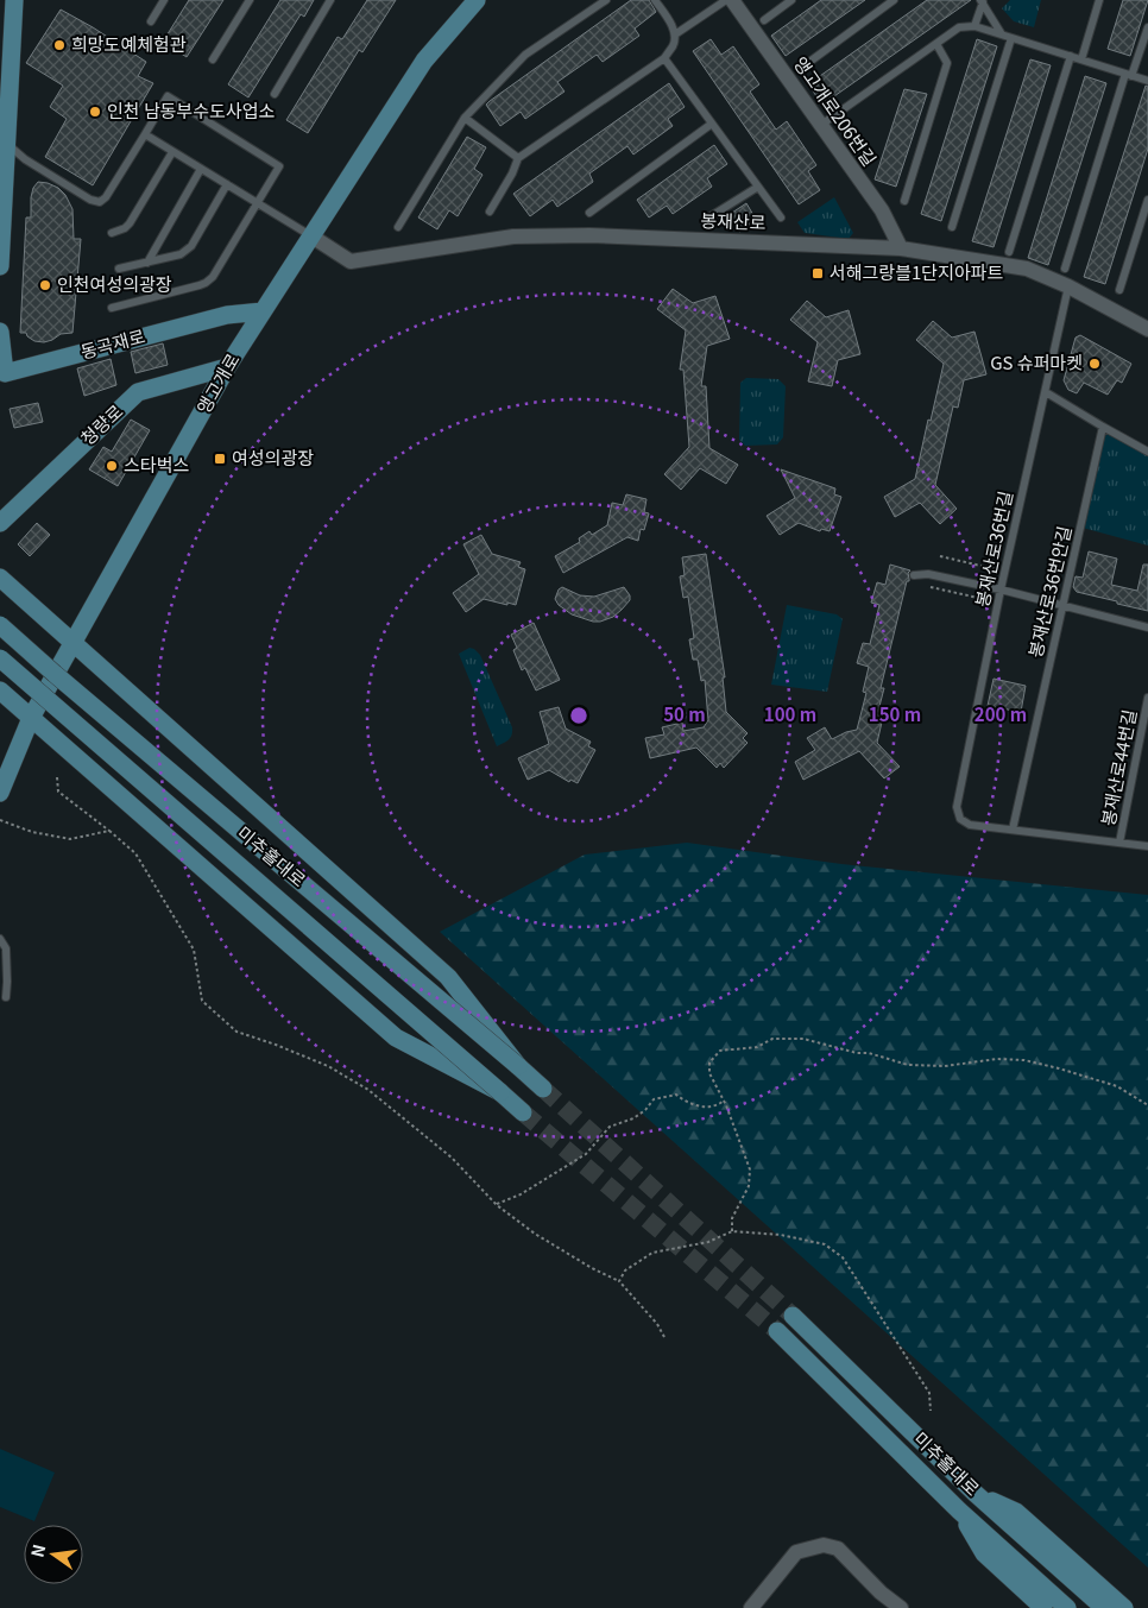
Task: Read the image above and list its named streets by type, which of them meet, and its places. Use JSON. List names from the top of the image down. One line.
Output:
{"streets":{"main road":["동곡재로","앵고개로","청량로","미추홀대로"],"street":["앵고개로206번길","봉재산로"],"lane":["봉재산로36번길","봉재산로36번안길","봉재산로44번길"]},"crossings":[["앵고개로206번길","봉재산로"],["봉재산로","앵고개로"],["봉재산로","봉재산로36번길"],["동곡재로","앵고개로"],["앵고개로","청량로"],["봉재산로36번길","봉재산로36번안길"]],"places":{"other":["희망도예체험관","인천 남동부수도사업소","인천여성의광장","GS 슈퍼마켓","스타벅스"],"transit":["서해그랑블1단지아파트","여성의광장"]},"north":"left","rings":["50 m","100 m","150 m","200 m"]}
